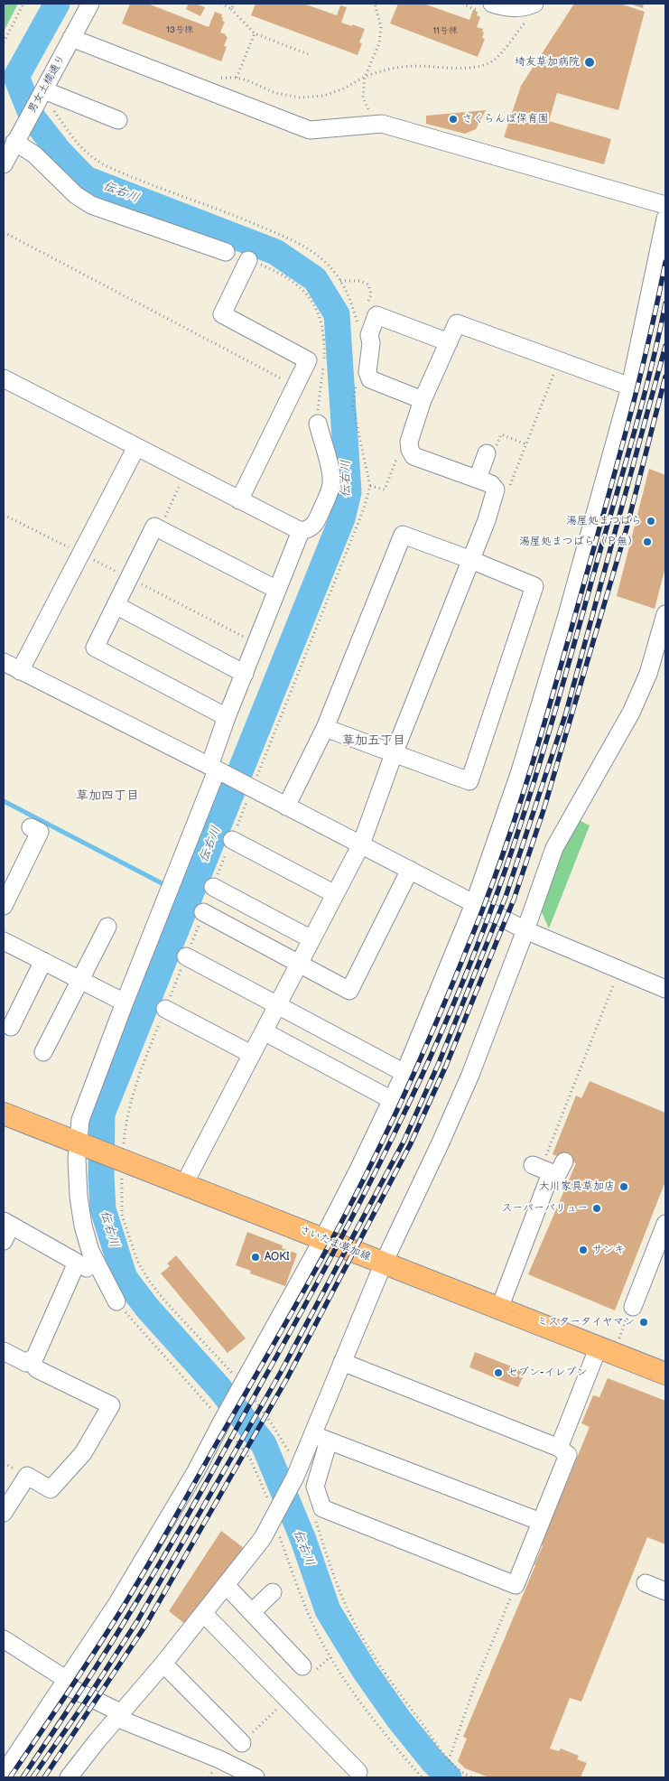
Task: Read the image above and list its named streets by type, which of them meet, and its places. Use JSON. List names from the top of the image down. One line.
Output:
{"streets":{"main road":["さいたま草加線"],"street":["男女土橋通り"]},"districts":["草加五丁目","草加四丁目"],"water":["伝右川"],"places":["埼友草加病院","さくらんぼ保育園","湯屋処まつばら","湯屋処まつばら（Ｐ無）","大川家具草加店","スーパーバリュー","サンキ","AOKI","ミスタータイヤマン","セブン-イレブン"],"house_numbers":["13号棟","11号棟"]}
